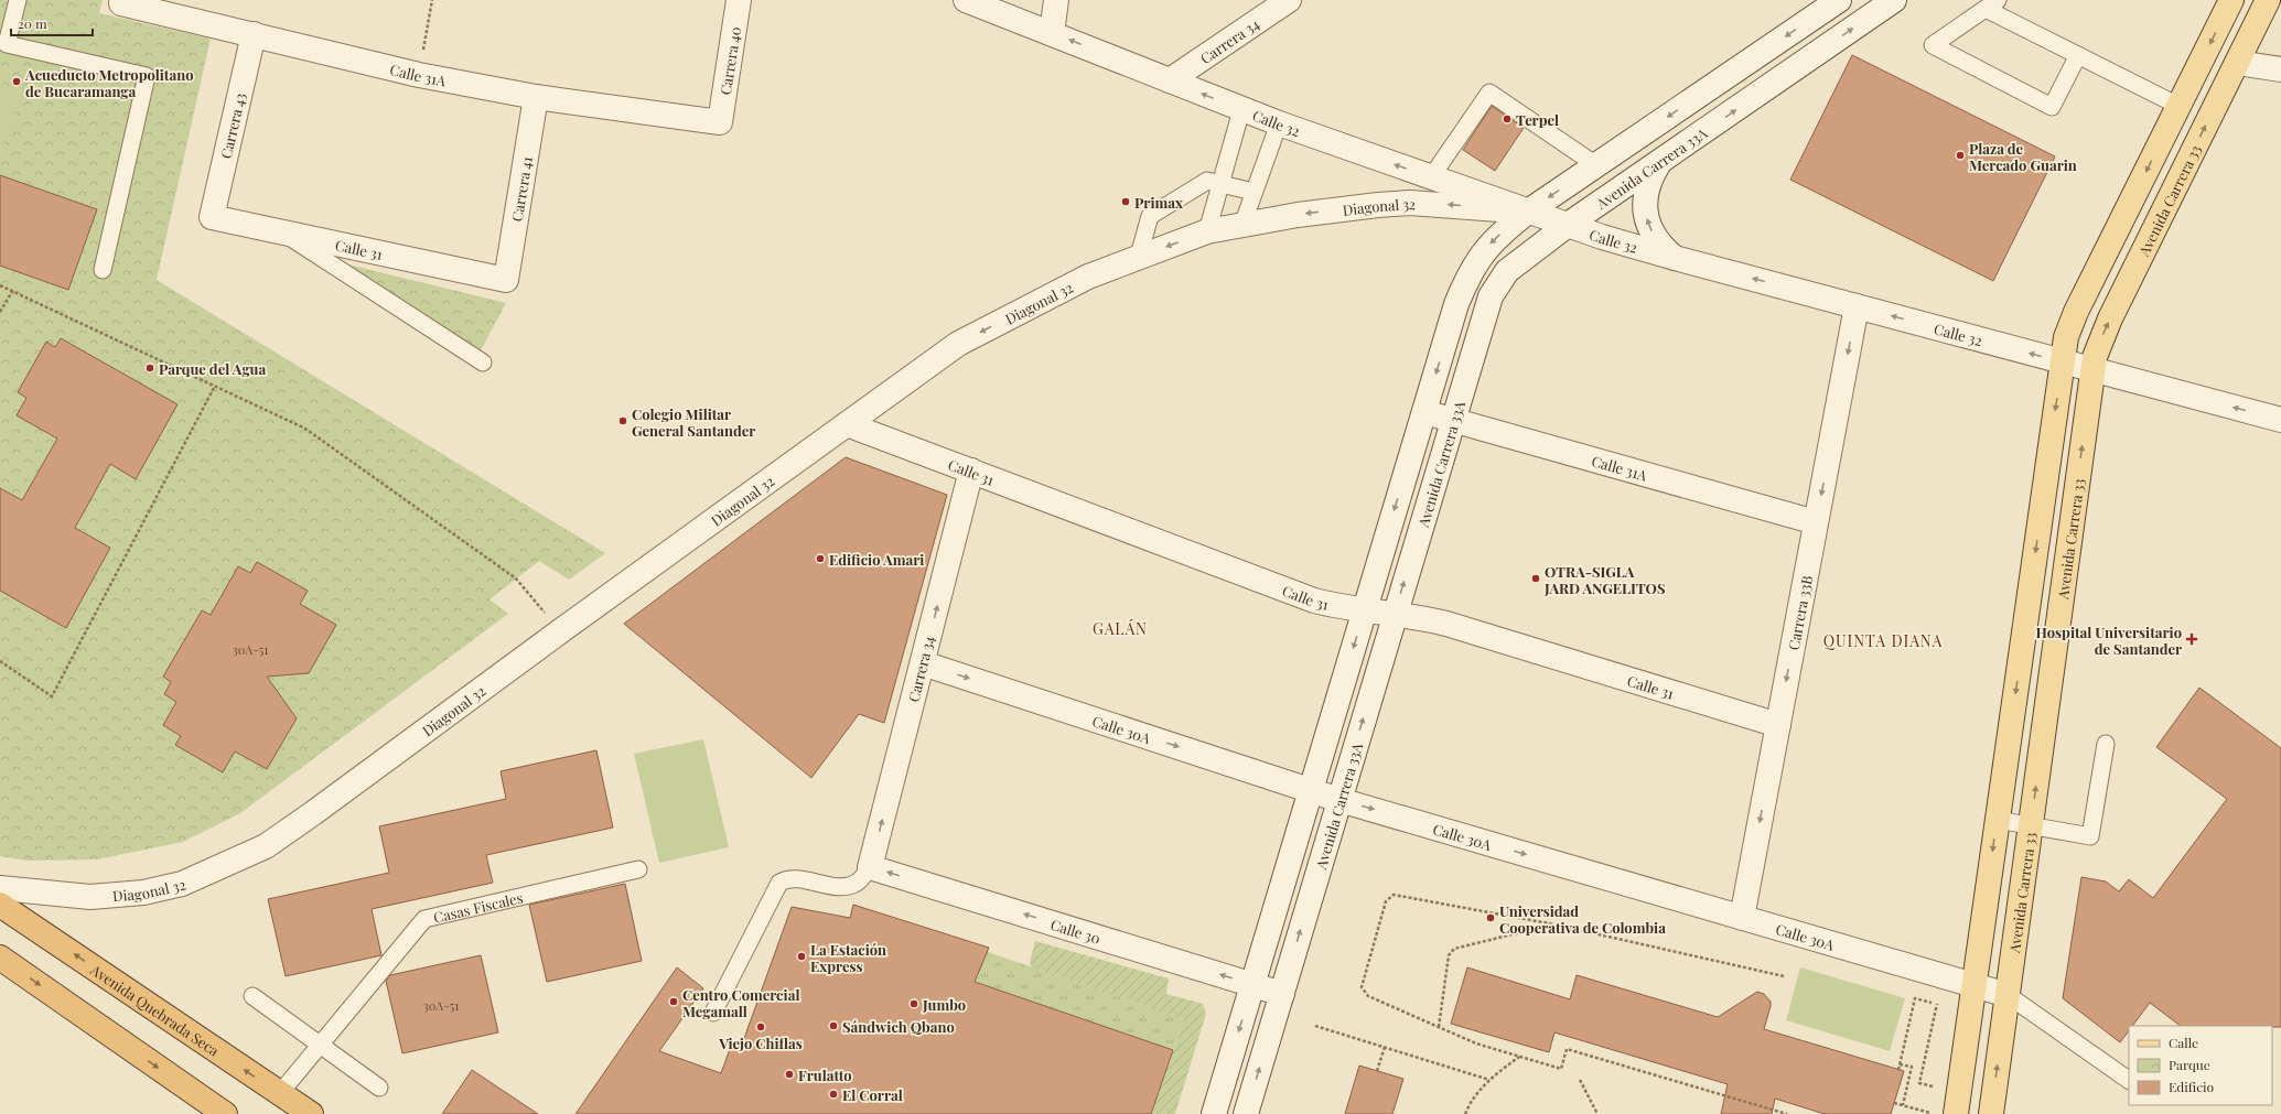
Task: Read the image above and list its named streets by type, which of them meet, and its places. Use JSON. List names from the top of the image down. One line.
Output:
{"streets":{"highway":["Avenida Quebrada Seca"],"main road":["Avenida Carrera 33"],"street":["Carrera 34","Carrera 40","Calle 31A","Calle 32","Carrera 43","Avenida Carrera 33A","Carrera 41","Diagonal 32","Calle 31","Carrera 33B","Calle 30A","Calle 30"],"lane":["Casas Fiscales"]},"crossings":[["Carrera 34","Calle 32"],["Carrera 34","Calle 31"],["Carrera 34","Calle 30A"],["Carrera 34","Calle 30"],["Carrera 40","Calle 31A"],["Calle 31A","Carrera 43"],["Calle 31A","Avenida Carrera 33A"],["Calle 31A","Carrera 41"],["Calle 31A","Carrera 33B"],["Calle 32","Avenida Carrera 33A"],["Calle 32","Avenida Carrera 33"],["Calle 32","Diagonal 32"],["Calle 32","Carrera 33B"],["Carrera 43","Calle 31"],["Avenida Carrera 33A","Diagonal 32"],["Avenida Carrera 33A","Calle 31"],["Avenida Carrera 33A","Calle 30A"],["Avenida Carrera 33A","Calle 30"],["Carrera 41","Calle 31"],["Avenida Carrera 33","Calle 30A"],["Diagonal 32","Calle 31"],["Calle 31","Carrera 33B"],["Carrera 33B","Calle 30A"],["Casas Fiscales","Avenida Quebrada Seca"]],"one_way":["Carrera 34","Calle 32","Diagonal 32","Carrera 33B","Calle 30A","Calle 30"],"districts":["GALÁN","QUINTA DIANA"],"places":{"other":["Acueducto Metropolitano de Bucaramanga","Terpel","Plaza de Mercado Guarin","Primax","Parque del Agua","Colegio Militar General Santander","Edificio Amari","OTRA-SIGLA JARD ANGELITOS","Universidad Cooperativa de Colombia","La Estación Express","Centro Comercial Megamall","Jumbo","Sándwich Qbano","Viejo Chiflas","Frulatto","El Corral"],"health":["Hospital Universitario de Santander"]},"house_numbers":["30A-51","30A-51"],"legend":["Calle","Parque","Edificio"],"scale_bar":"20 m"}
